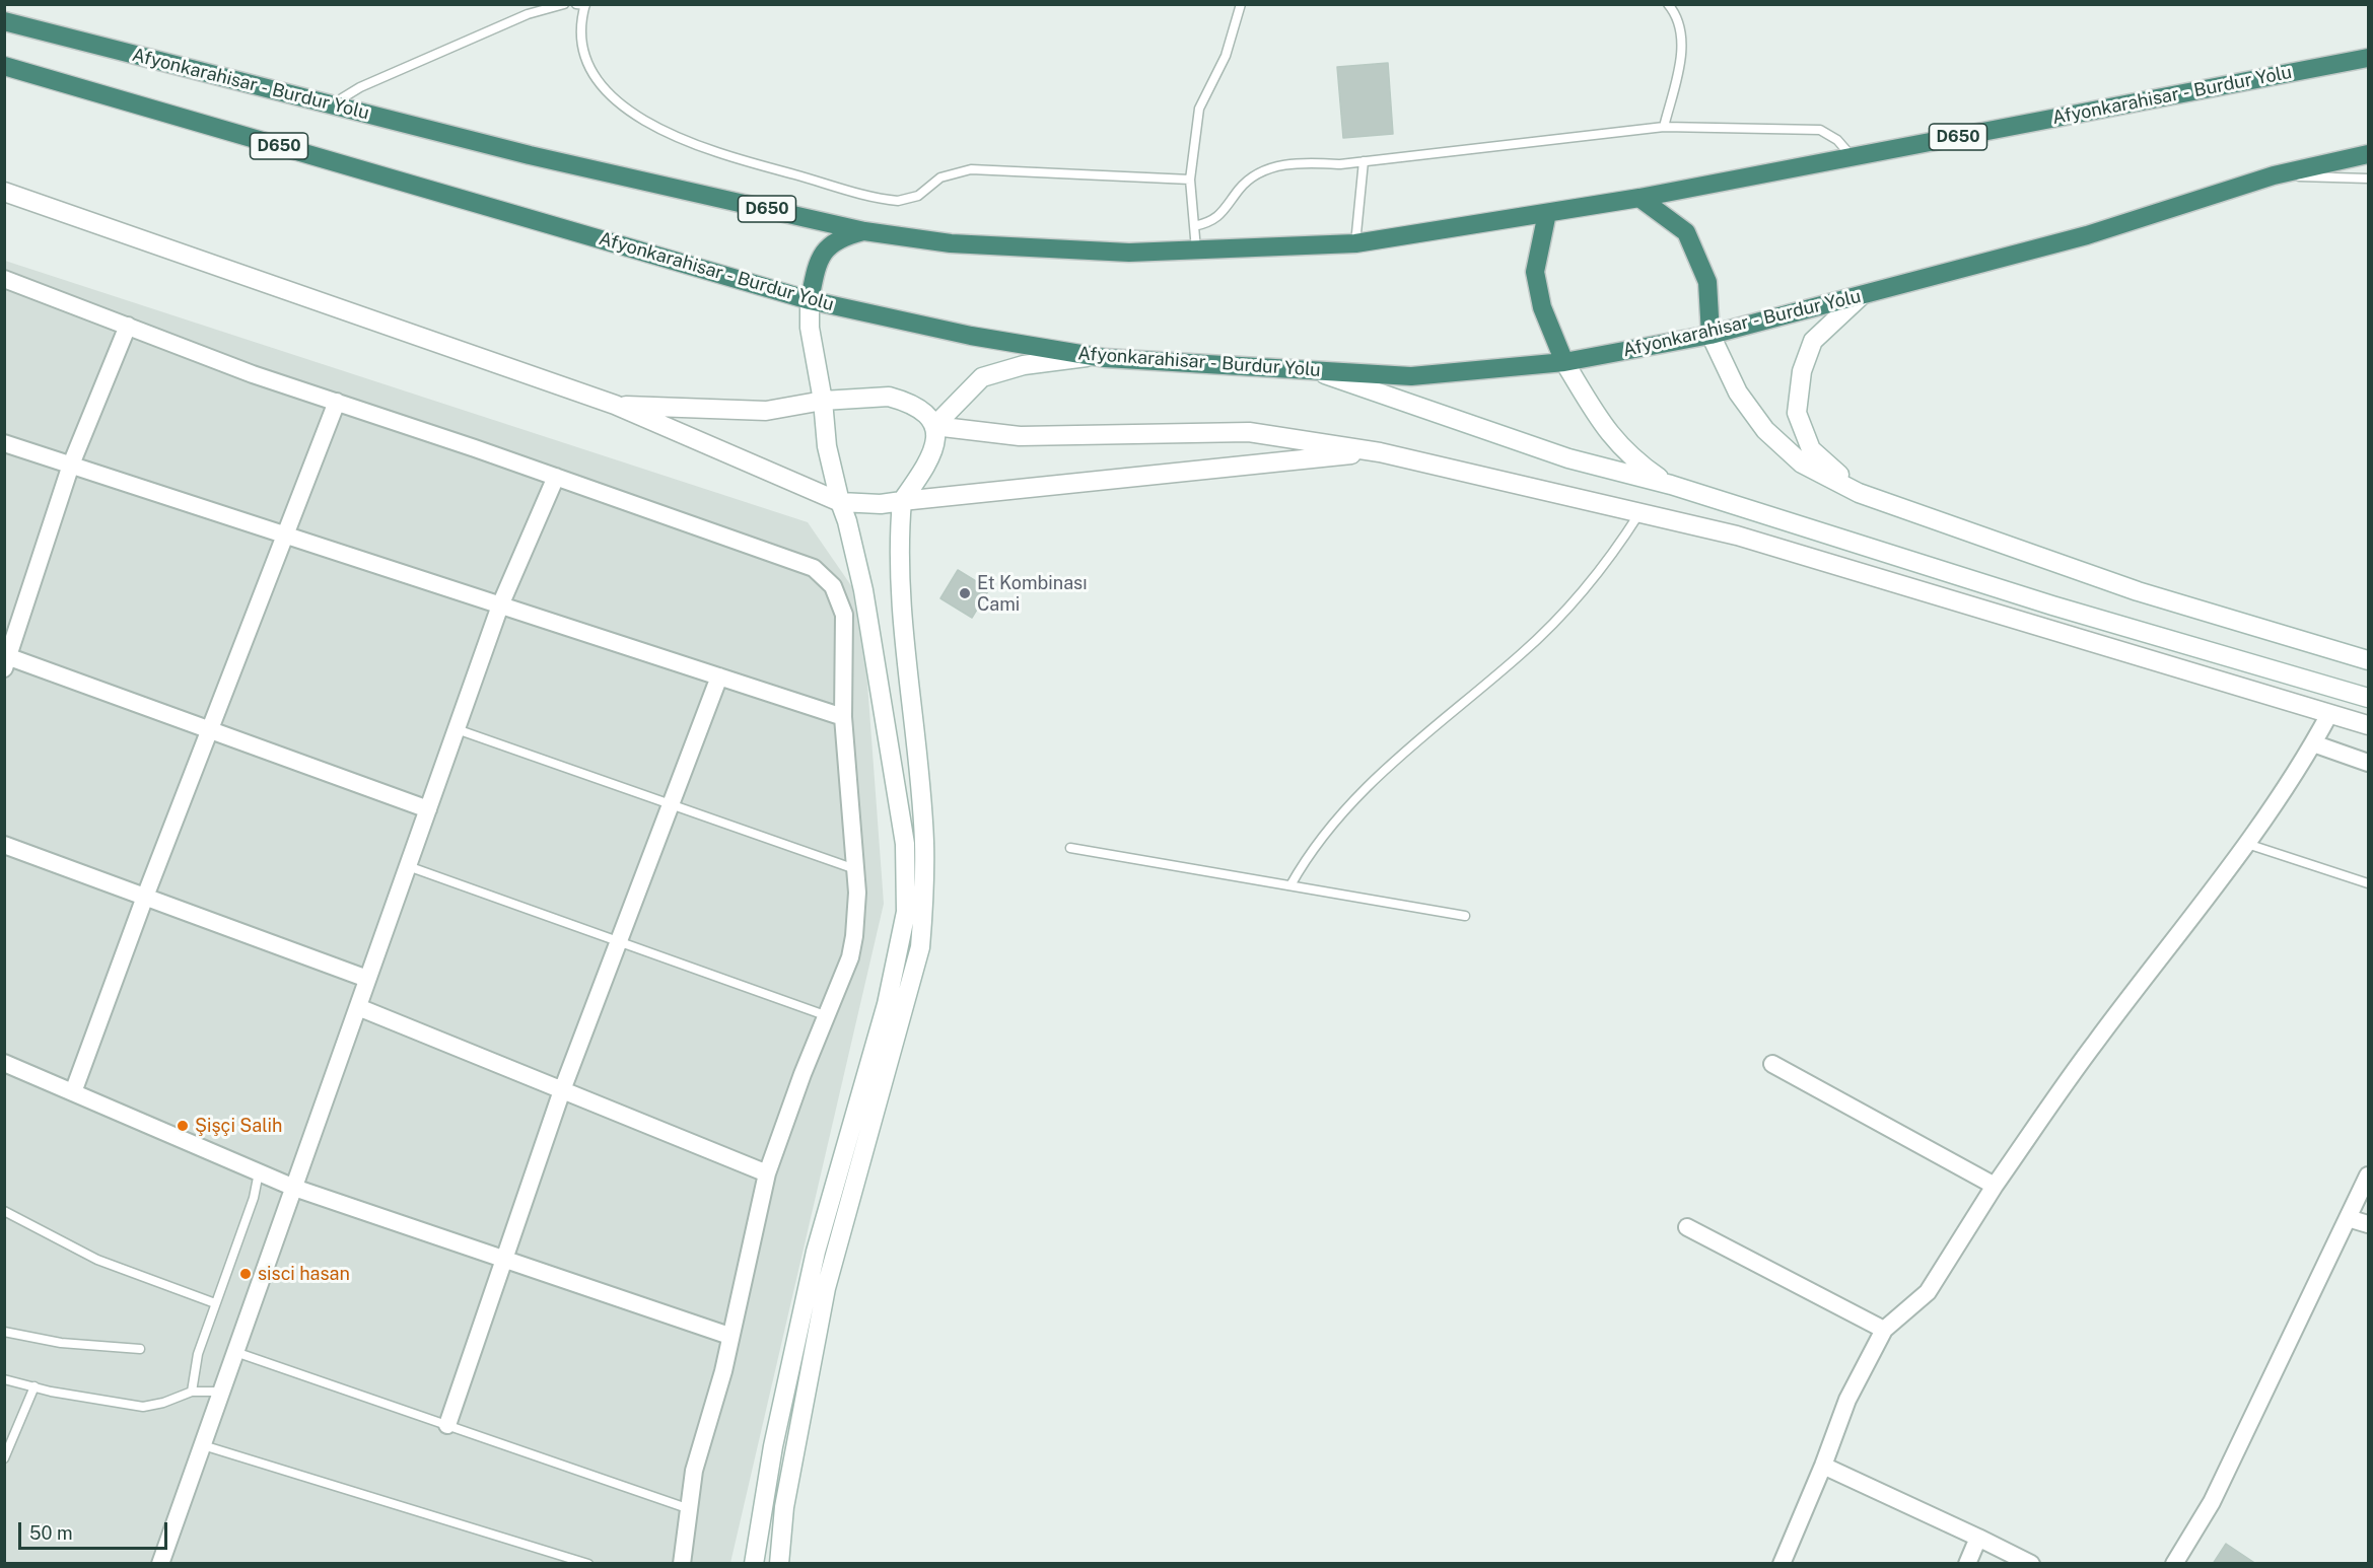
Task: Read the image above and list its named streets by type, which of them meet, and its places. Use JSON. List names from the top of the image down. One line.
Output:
{"streets":{"highway":["Afyonkarahisar - Burdur Yolu","D650"]},"places":["Et Kombinası Cami","Şişçi Salih","sisci hasan"],"scale_bar":"50 m"}
